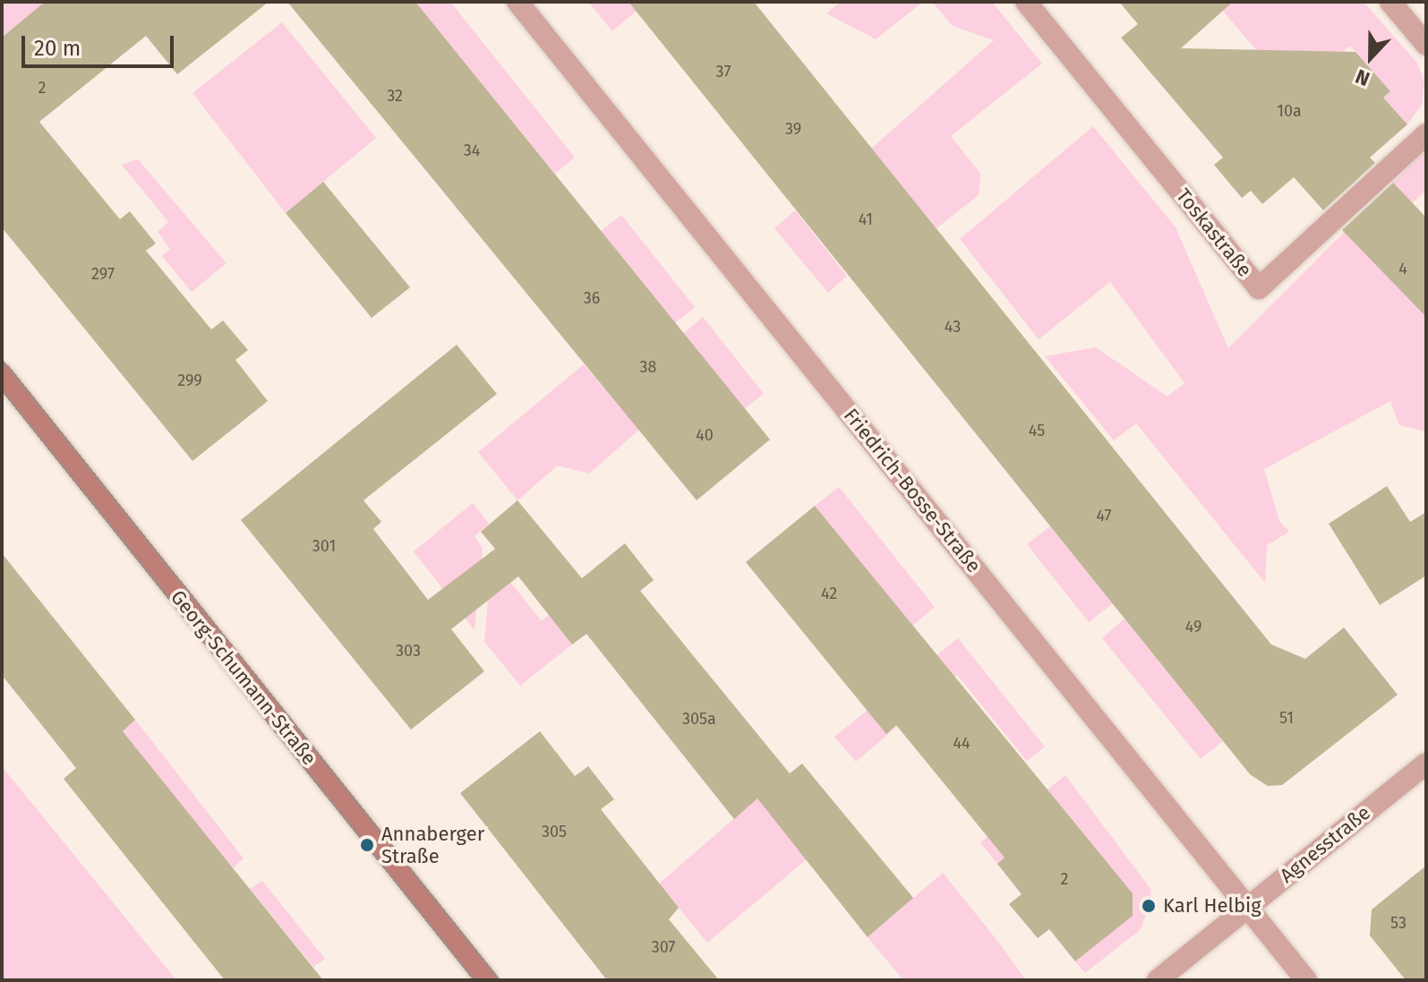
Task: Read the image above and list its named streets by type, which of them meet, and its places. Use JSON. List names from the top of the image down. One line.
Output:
{"streets":{"main road":["Georg-Schumann-Straße"],"street":["Toskastraße","Friedrich-Bosse-Straße","Agnesstraße"]},"crossings":[["Friedrich-Bosse-Straße","Agnesstraße"]],"places":["Annaberger Straße","Karl Helbig"],"house_numbers":["37","2","32","10a","39","34","41","4","297","36","43","38","299","45","40","47","301","42","49","303","51","305a","44","305","2","53","307"],"scale_bar":"20 m","north":"bottom"}
